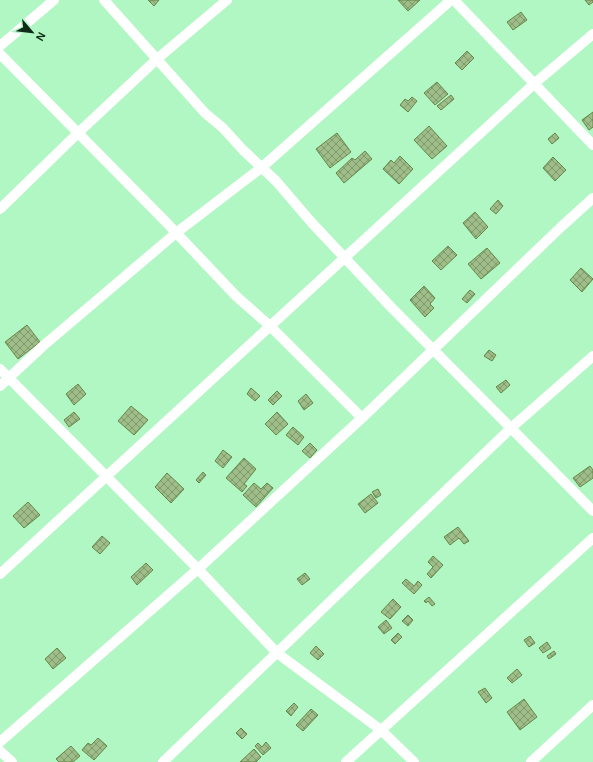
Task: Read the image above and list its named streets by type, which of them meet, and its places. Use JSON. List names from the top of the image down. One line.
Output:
{"north":"bottom right"}
